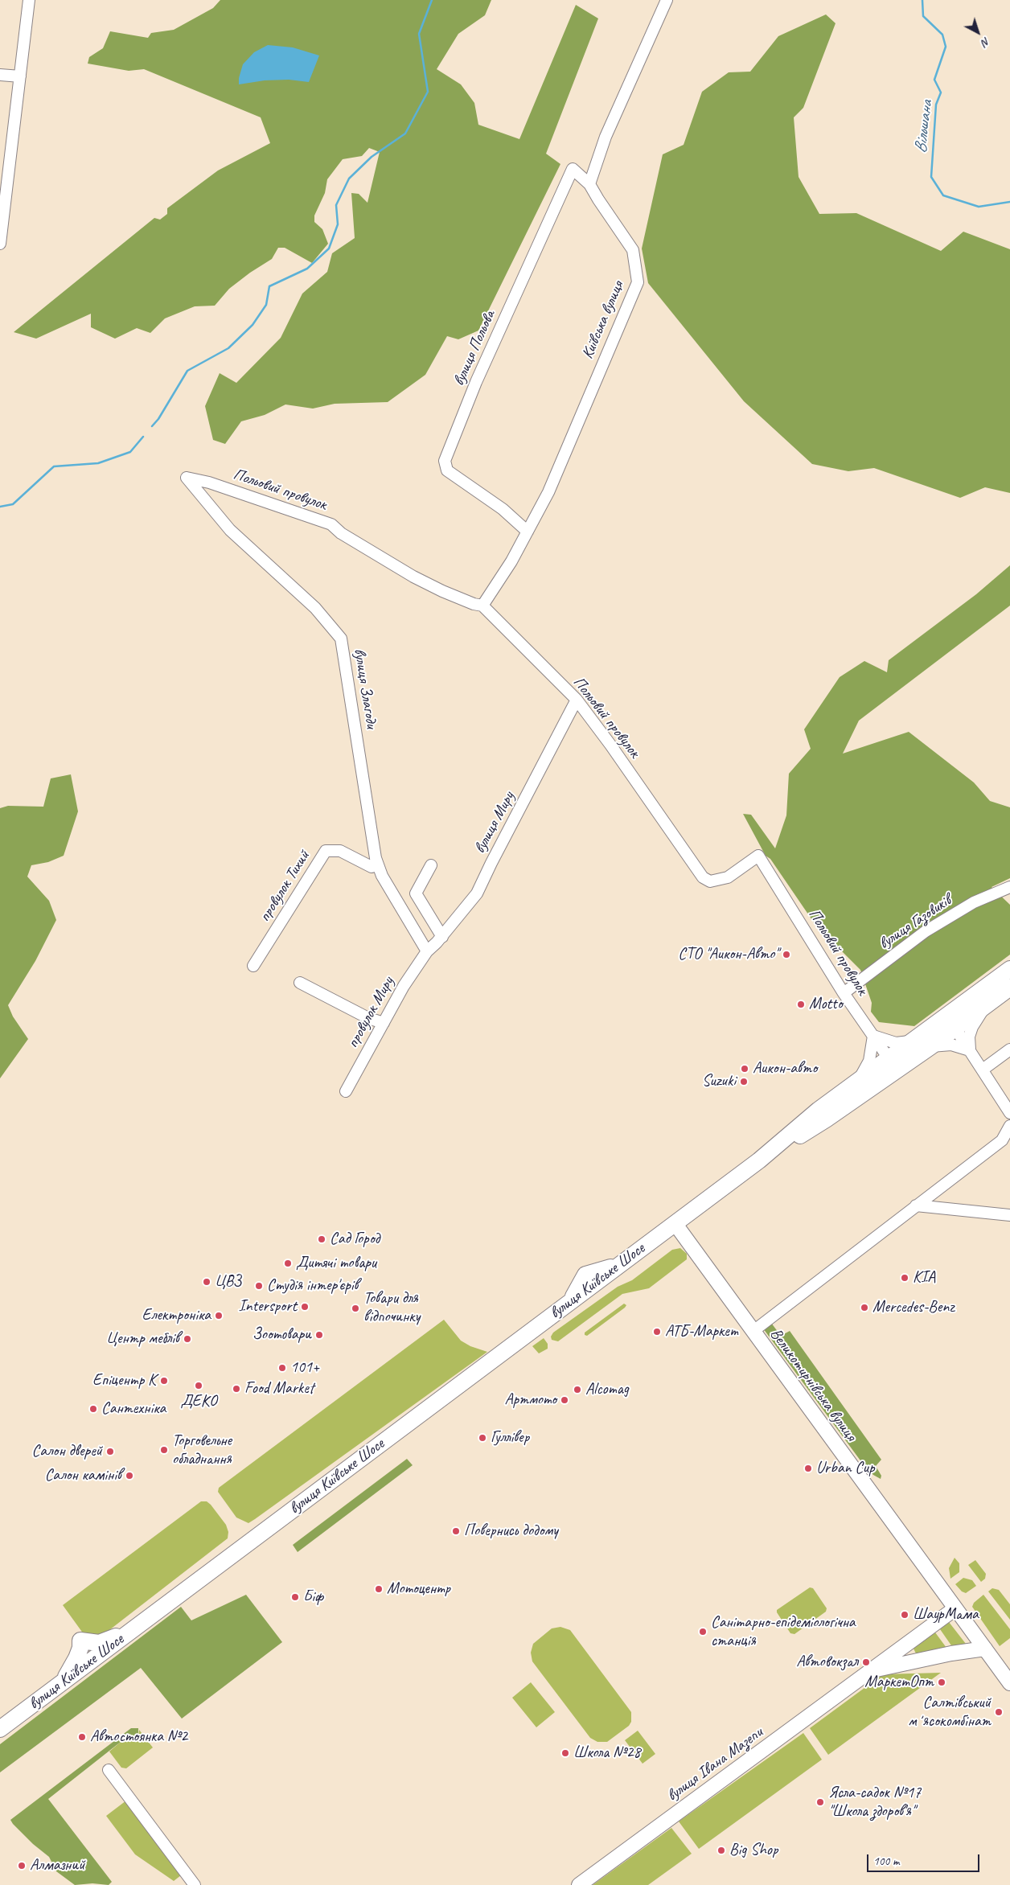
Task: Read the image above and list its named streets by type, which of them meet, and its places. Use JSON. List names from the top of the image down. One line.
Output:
{"streets":{"highway":["вулиця Київське Шосе"],"main road":["Великотирнівська вулиця","вулиця Івана Мазепи"],"street":["Київська вулиця","вулиця Польова","Польовий провулок","вулиця Злагоди","вулиця Миру","провулок Тихий","вулиця Газовиків","провулок Миру"]},"crossings":[["Київська вулиця","вулиця Польова"],["Київська вулиця","Польовий провулок"],["Польовий провулок","вулиця Злагоди"],["Польовий провулок","вулиця Миру"],["Польовий провулок","вулиця Газовиків"],["вулиця Злагоди","вулиця Миру"],["вулиця Злагоди","провулок Тихий"],["вулиця Злагоди","провулок Миру"],["вулиця Миру","провулок Миру"],["вулиця Київське Шосе","Великотирнівська вулиця"],["Великотирнівська вулиця","вулиця Івана Мазепи"]],"water":["Вільшана"],"places":["СТО \"Аикон-Авто\"","Motto","Аикон-авто","Suzuki","Сад Город","Дитячі товари","KIA","ЦВЗ","Студія інтер'єрів","Intersport","Mercedes-Benz","Товари для відпочинку","Електроніка","АТБ-Маркет","Зоотовари","Центр меблів","101+","Епіцентр К","ДЕКО","Food Market","Alcomag","Артмото","Сантехніка","Гуллівер","Торговельне обладнання","Салон дверей","Urban Cup","Салон камінів","Повернись додому","Мотоцентр","Біф","ШаурМама","Санітарно-епідеміологічна станція","Автовокзал","МаркетОпт","Салтівський мʼясокомбінат","Автостоянка №2","Школа №28","Ясла-садок №17 \"Школа здоров'я\"","Big Shop","Алмазний"],"scale_bar":"100 m","north":"bottom right"}
